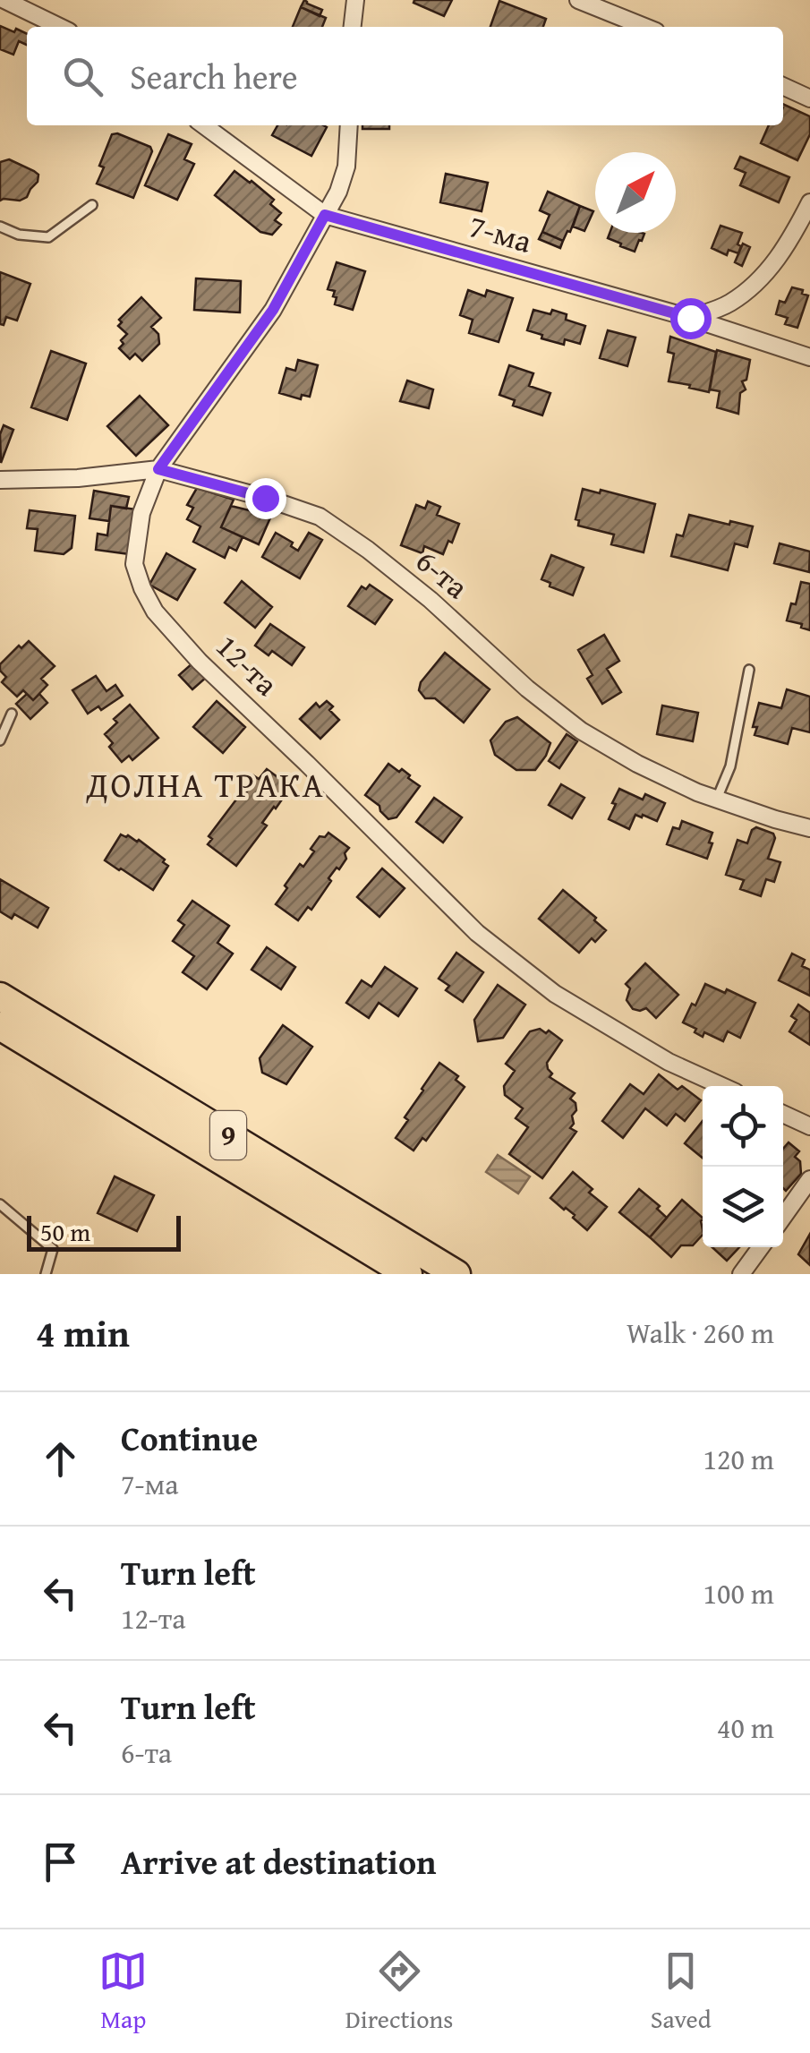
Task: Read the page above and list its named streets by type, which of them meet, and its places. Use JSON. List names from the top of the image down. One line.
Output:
{"streets":{"highway":["9"],"street":["7-ма","6-та","12-та"]},"crossings":[["7-ма","12-та"],["6-та","12-та"]],"districts":["ДОЛНА ТРАКА"],"scale_bar":"50 m","north":"top right","page":{"search":"Search here","scale":"50 m","heading":["4 min","Walk · 260 m"],"list":[["Continue","7-ма","120 m"],["Turn left","12-та","100 m"],["Turn left","6-та","40 m"],"Arrive at destination"],"nav":["Map","Directions","Saved"]}}
